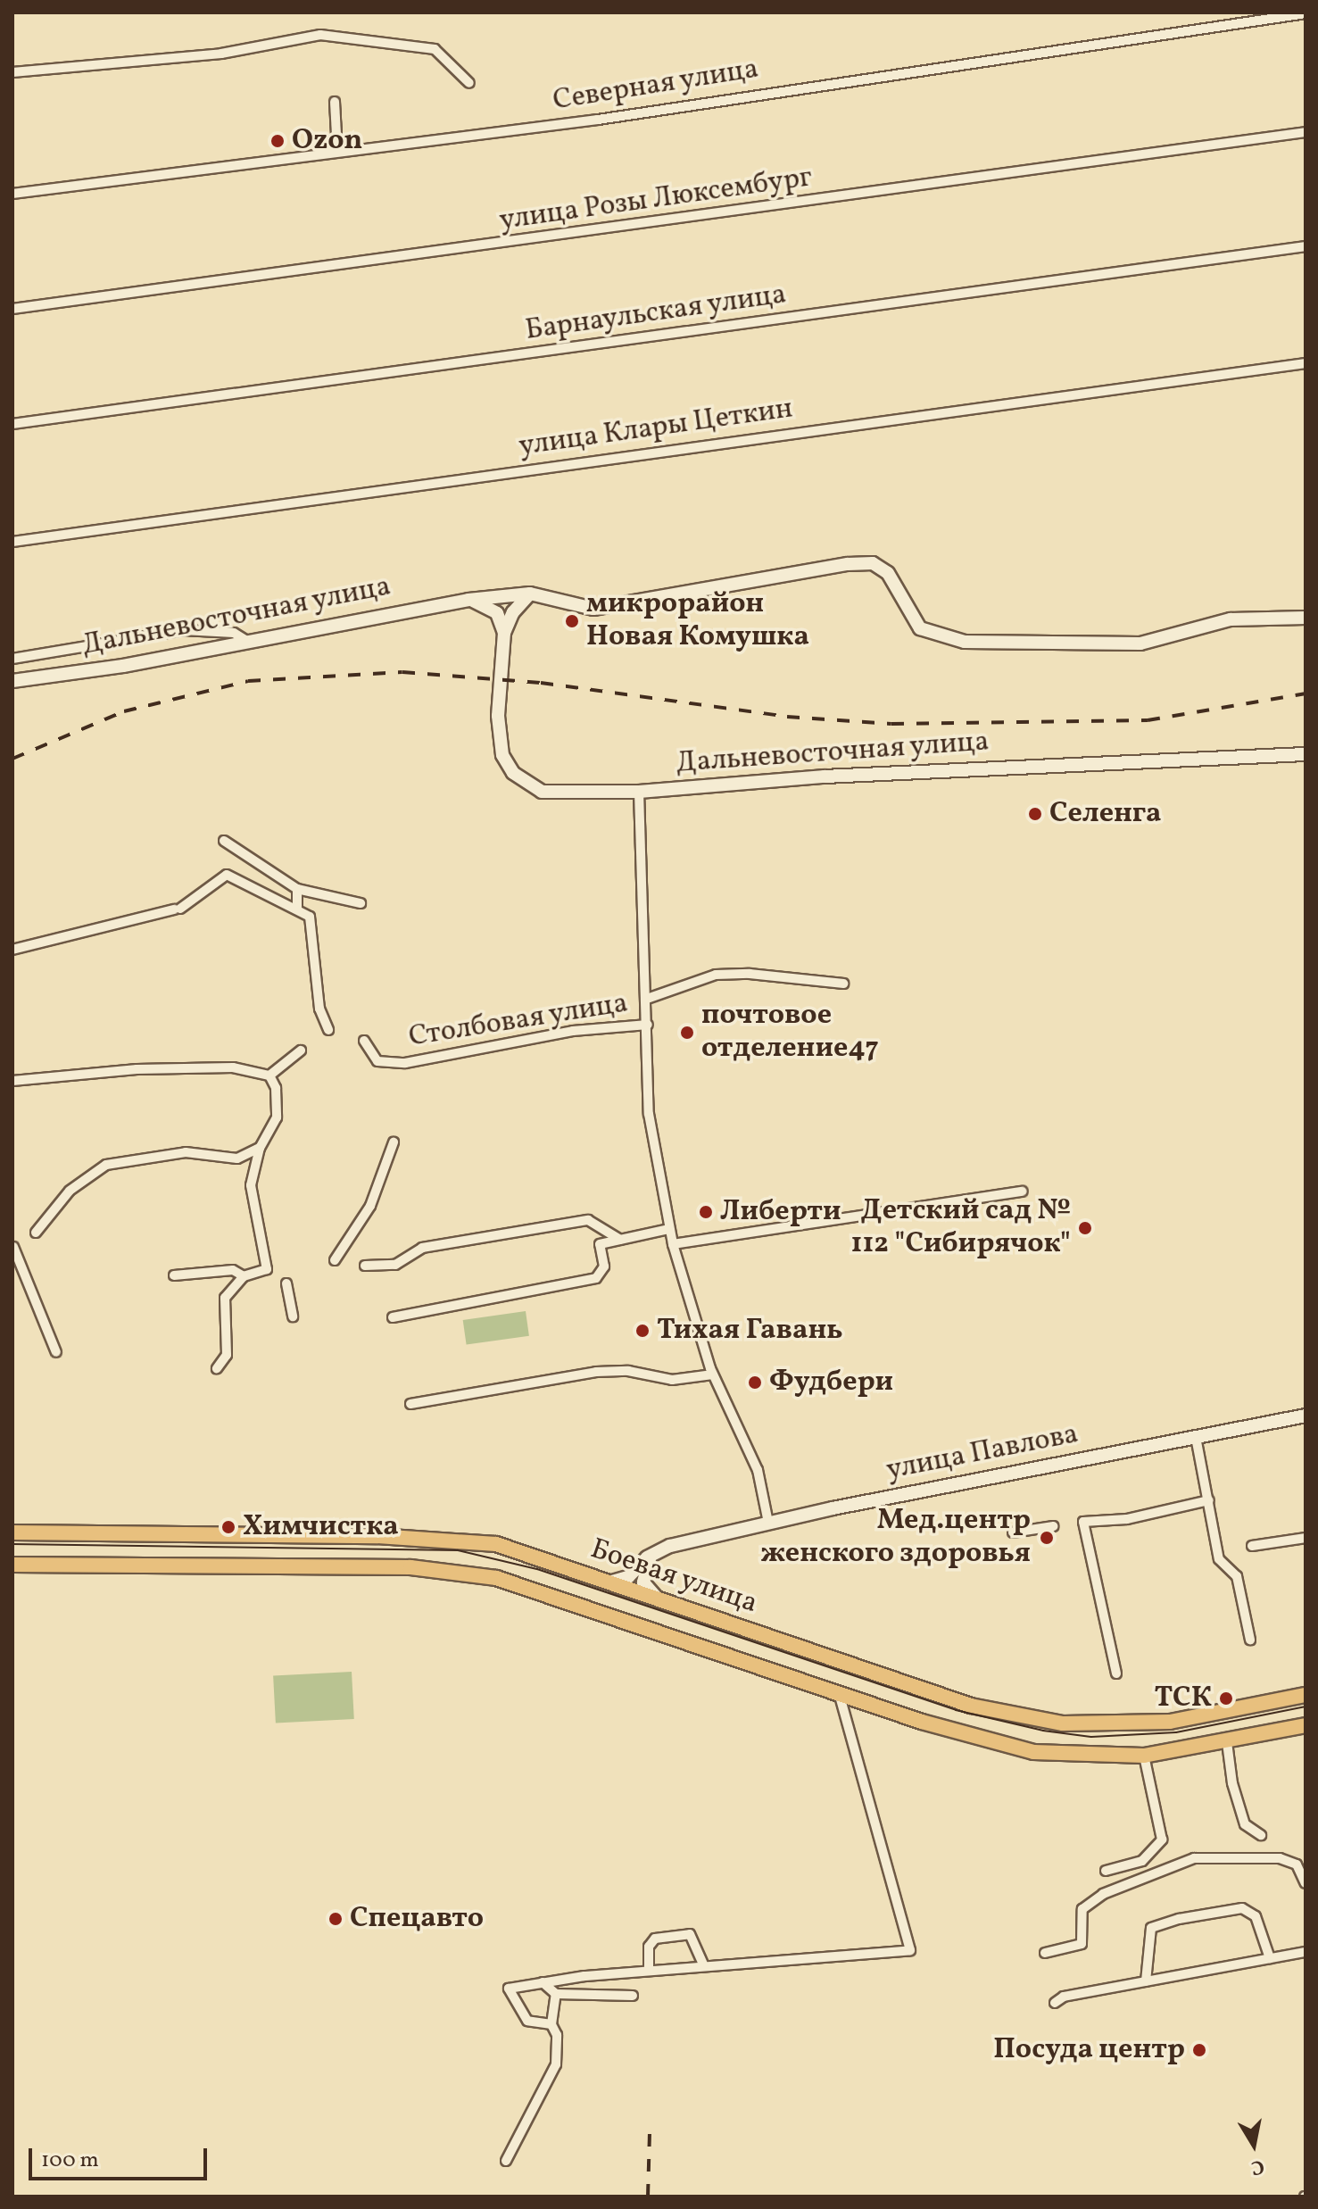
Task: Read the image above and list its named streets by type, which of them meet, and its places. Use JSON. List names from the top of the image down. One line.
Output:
{"streets":{"main road":["Боевая улица"],"street":["Северная улица","улица Розы Люксембург","Барнаульская улица","улица Клары Цеткин","Дальневосточная улица","Столбовая улица","улица Павлова"]},"crossings":[["улица Павлова","Боевая улица"]],"places":["Ozon","микрорайон Новая Комушка","Селенга","почтовое отделение47","Либерти","Детский сад № 112 \"Сибирячок\"","Тихая Гавань","Фудбери","Химчистка","Мед.центр женского здоровья","ТСК","Спецавто","Посуда центр"],"scale_bar":"100 m","north":"bottom"}
